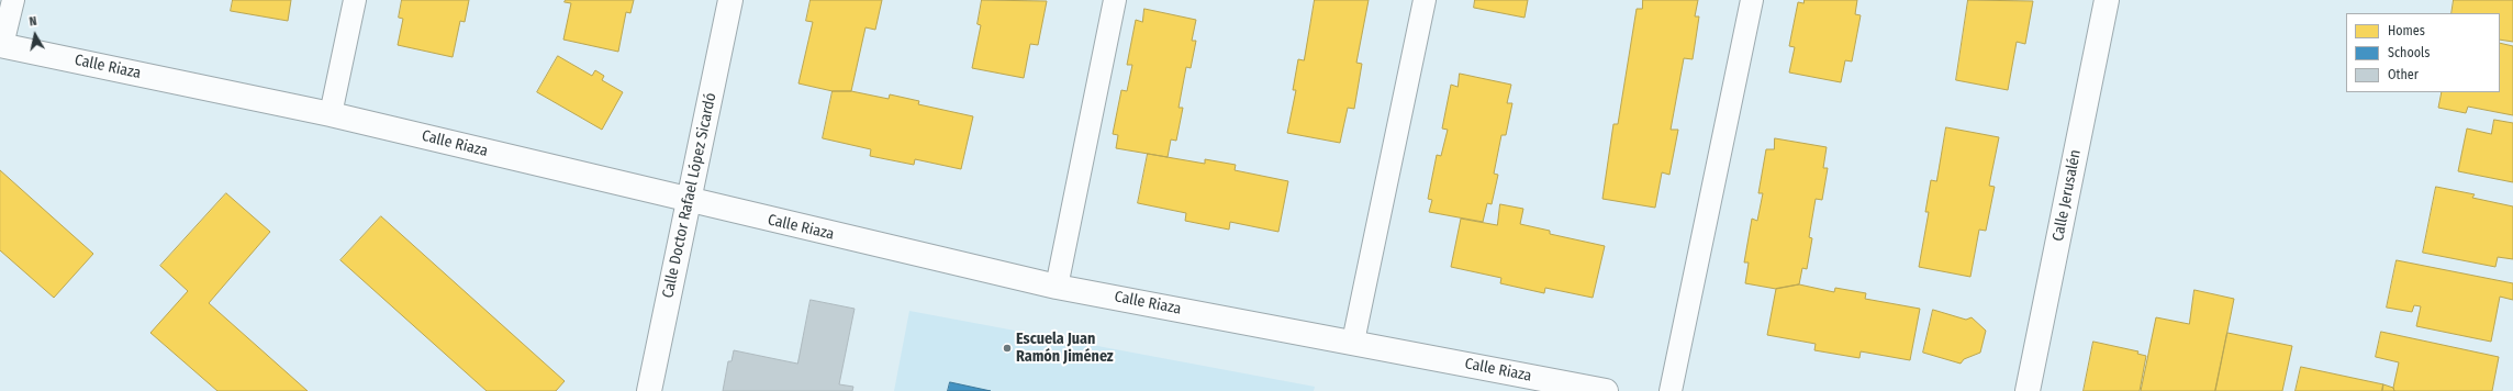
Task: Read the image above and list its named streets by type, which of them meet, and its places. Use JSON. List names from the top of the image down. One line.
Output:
{"streets":{"street":["Calle Riaza","Calle Doctor Rafael López Sicardó","Calle Jerusalén"]},"crossings":[["Calle Riaza","Calle Doctor Rafael López Sicardó"]],"places":["Escuela Juan Ramón Jiménez"],"legend":["Homes","Schools","Other"],"north":"top"}
